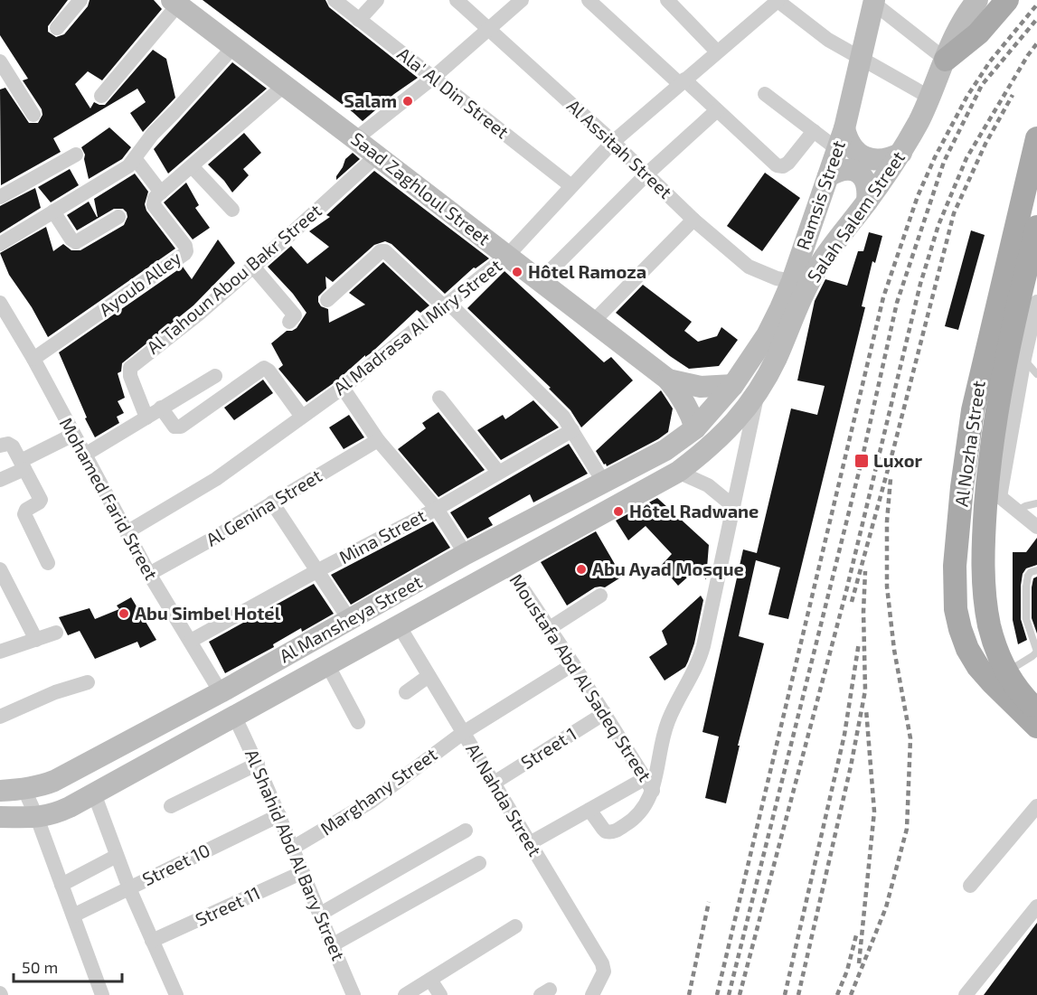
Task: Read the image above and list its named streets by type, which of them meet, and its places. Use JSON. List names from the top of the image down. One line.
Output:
{"streets":{"main road":["Saad Zaghloul Street","Ramsis Street","Salah Salem Street","Al Nozha Street","Al Mansheya Street"],"street":["Ala' Al Din Street","Al Assitah Street","Al Tahoun Abou Bakr Street","Ayoub Alley","Al Madrasa Al Miry Street","Mohamed Farid Street","Al Genina Street","Mina Street","Moustafa Abd Al Sadeq Street","Street 1","Marghany Street","Al Nahda Street","Al Shahid Abd Al Bary Street","Street 10","Street 11"]},"crossings":[["Ala' Al Din Street","Al Madrasa Al Miry Street"],["Al Assitah Street","Ramsis Street"],["Al Assitah Street","Al Madrasa Al Miry Street"],["Saad Zaghloul Street","Ramsis Street"],["Saad Zaghloul Street","Al Tahoun Abou Bakr Street"],["Saad Zaghloul Street","Al Madrasa Al Miry Street"],["Saad Zaghloul Street","Al Mansheya Street"],["Ramsis Street","Al Mansheya Street"],["Salah Salem Street","Al Mansheya Street"],["Ayoub Alley","Mohamed Farid Street"],["Al Madrasa Al Miry Street","Mohamed Farid Street"],["Mohamed Farid Street","Al Genina Street"],["Mohamed Farid Street","Mina Street"],["Mohamed Farid Street","Al Mansheya Street"],["Al Mansheya Street","Moustafa Abd Al Sadeq Street"],["Al Mansheya Street","Al Nahda Street"],["Al Mansheya Street","Al Shahid Abd Al Bary Street"],["Moustafa Abd Al Sadeq Street","Street 1"],["Moustafa Abd Al Sadeq Street","Marghany Street"],["Street 1","Al Nahda Street"],["Marghany Street","Al Nahda Street"],["Marghany Street","Al Shahid Abd Al Bary Street"],["Al Shahid Abd Al Bary Street","Street 10"],["Al Shahid Abd Al Bary Street","Street 11"]],"places":{"other":["Salam","Hôtel Ramoza","Hôtel Radwane","Abu Ayad Mosque","Abu Simbel Hotel"],"transit":["Luxor"]},"scale_bar":"50 m"}
